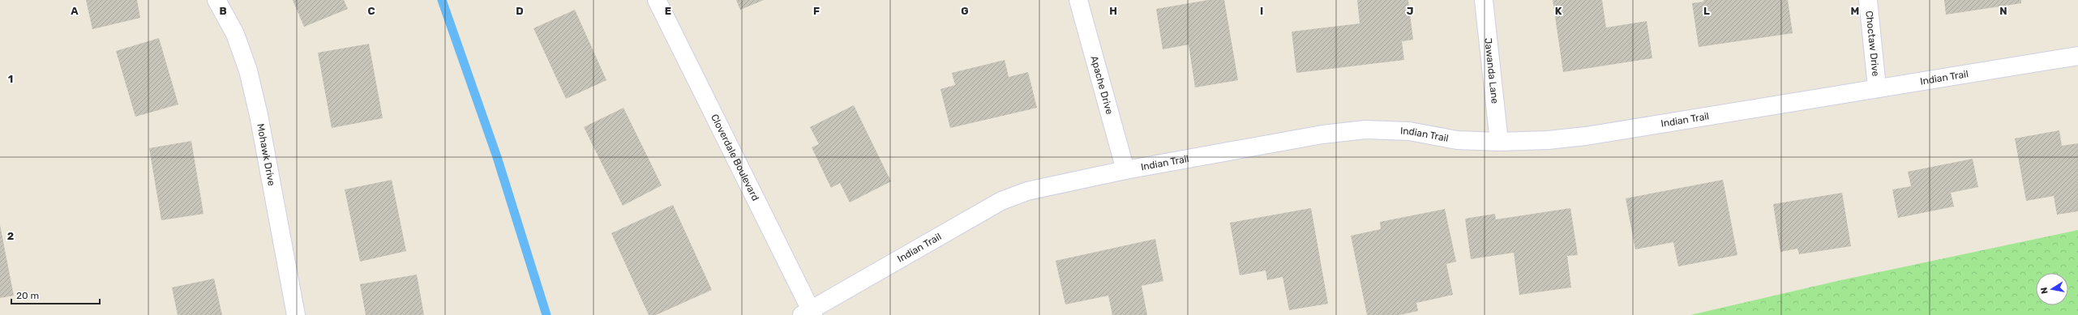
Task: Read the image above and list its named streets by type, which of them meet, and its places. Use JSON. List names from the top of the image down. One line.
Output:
{"streets":{"street":["Choctaw Drive","Jawanda Lane","Indian Trail","Apache Drive","Mohawk Drive","Cloverdale Boulevard"]},"crossings":[["Choctaw Drive","Indian Trail"],["Jawanda Lane","Indian Trail"],["Indian Trail","Apache Drive"],["Indian Trail","Cloverdale Boulevard"]],"scale_bar":"20 m","north":"left","grid":{"columns":["A","B","C","D","E","F","G","H","I","J","K","L","M","N"],"rows":["1","2"]}}
